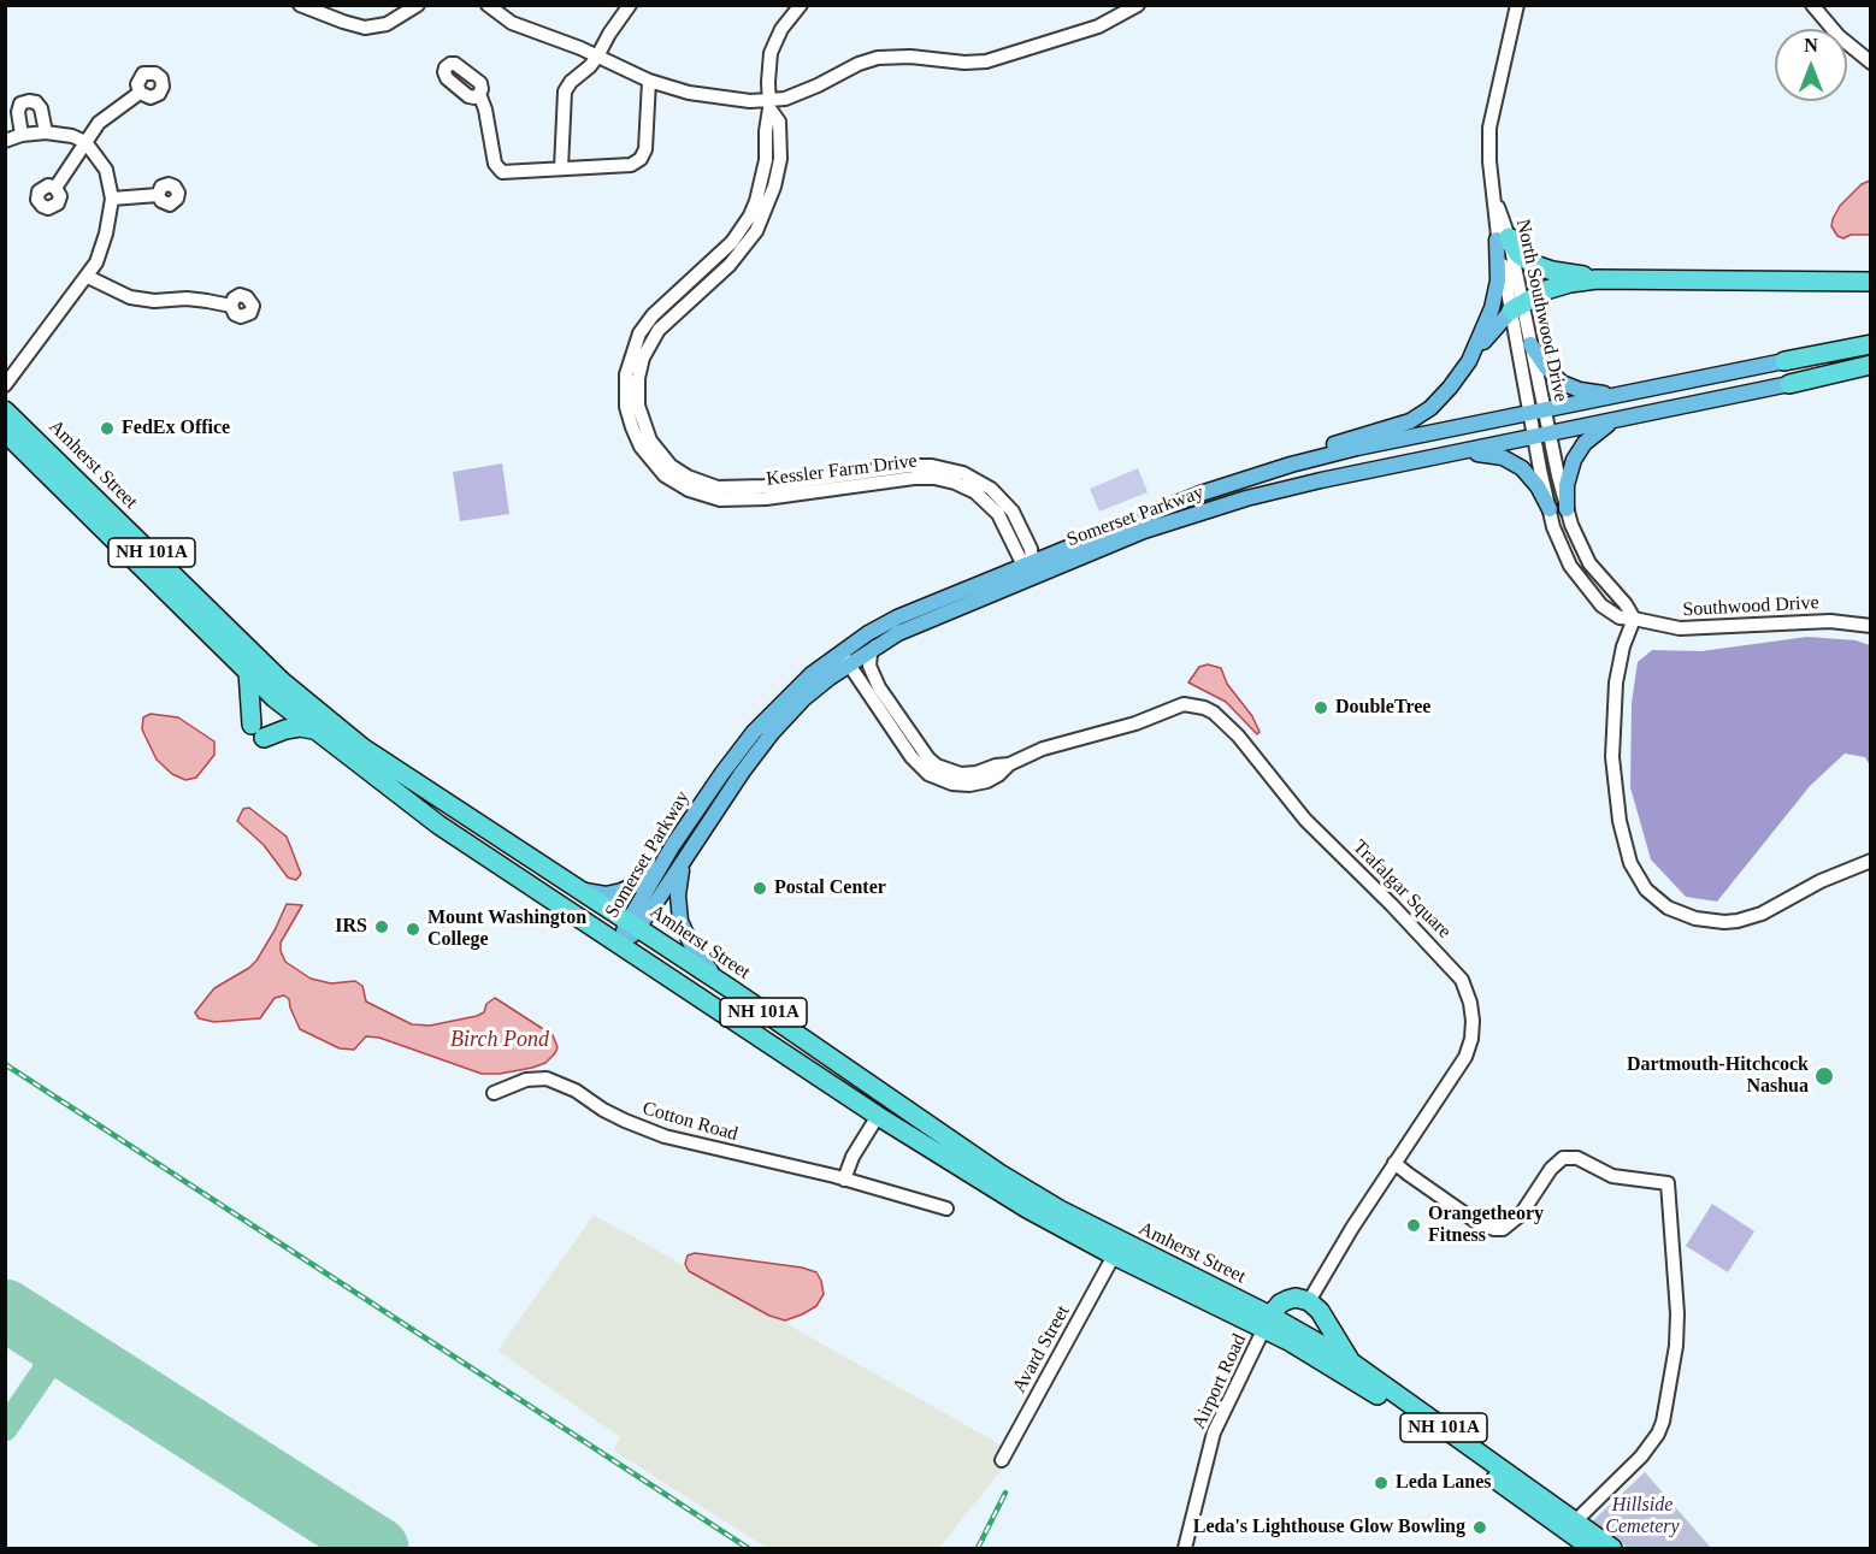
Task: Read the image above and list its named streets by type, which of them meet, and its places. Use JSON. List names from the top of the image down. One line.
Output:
{"streets":{"highway":["Amherst Street","NH 101A"],"main road":["Somerset Parkway"],"street":["North Southwood Drive","Kessler Farm Drive","Southwood Drive","Trafalgar Square","Cotton Road","Avard Street","Airport Road"]},"crossings":[["North Southwood Drive","Somerset Parkway"],["North Southwood Drive","Southwood Drive"],["Amherst Street","Somerset Parkway"],["Amherst Street","Avard Street"],["Amherst Street","Airport Road"],["Kessler Farm Drive","Somerset Parkway"],["Somerset Parkway","Southwood Drive"],["Somerset Parkway","Trafalgar Square"]],"water":["Birch Pond"],"parks":["Hillside Cemetery"],"places":["FedEx Office","DoubleTree","Postal Center","IRS","Mount Washington College","Dartmouth-Hitchcock Nashua","Orangetheory Fitness","Leda Lanes","Leda's Lighthouse Glow Bowling"],"north":"top"}
